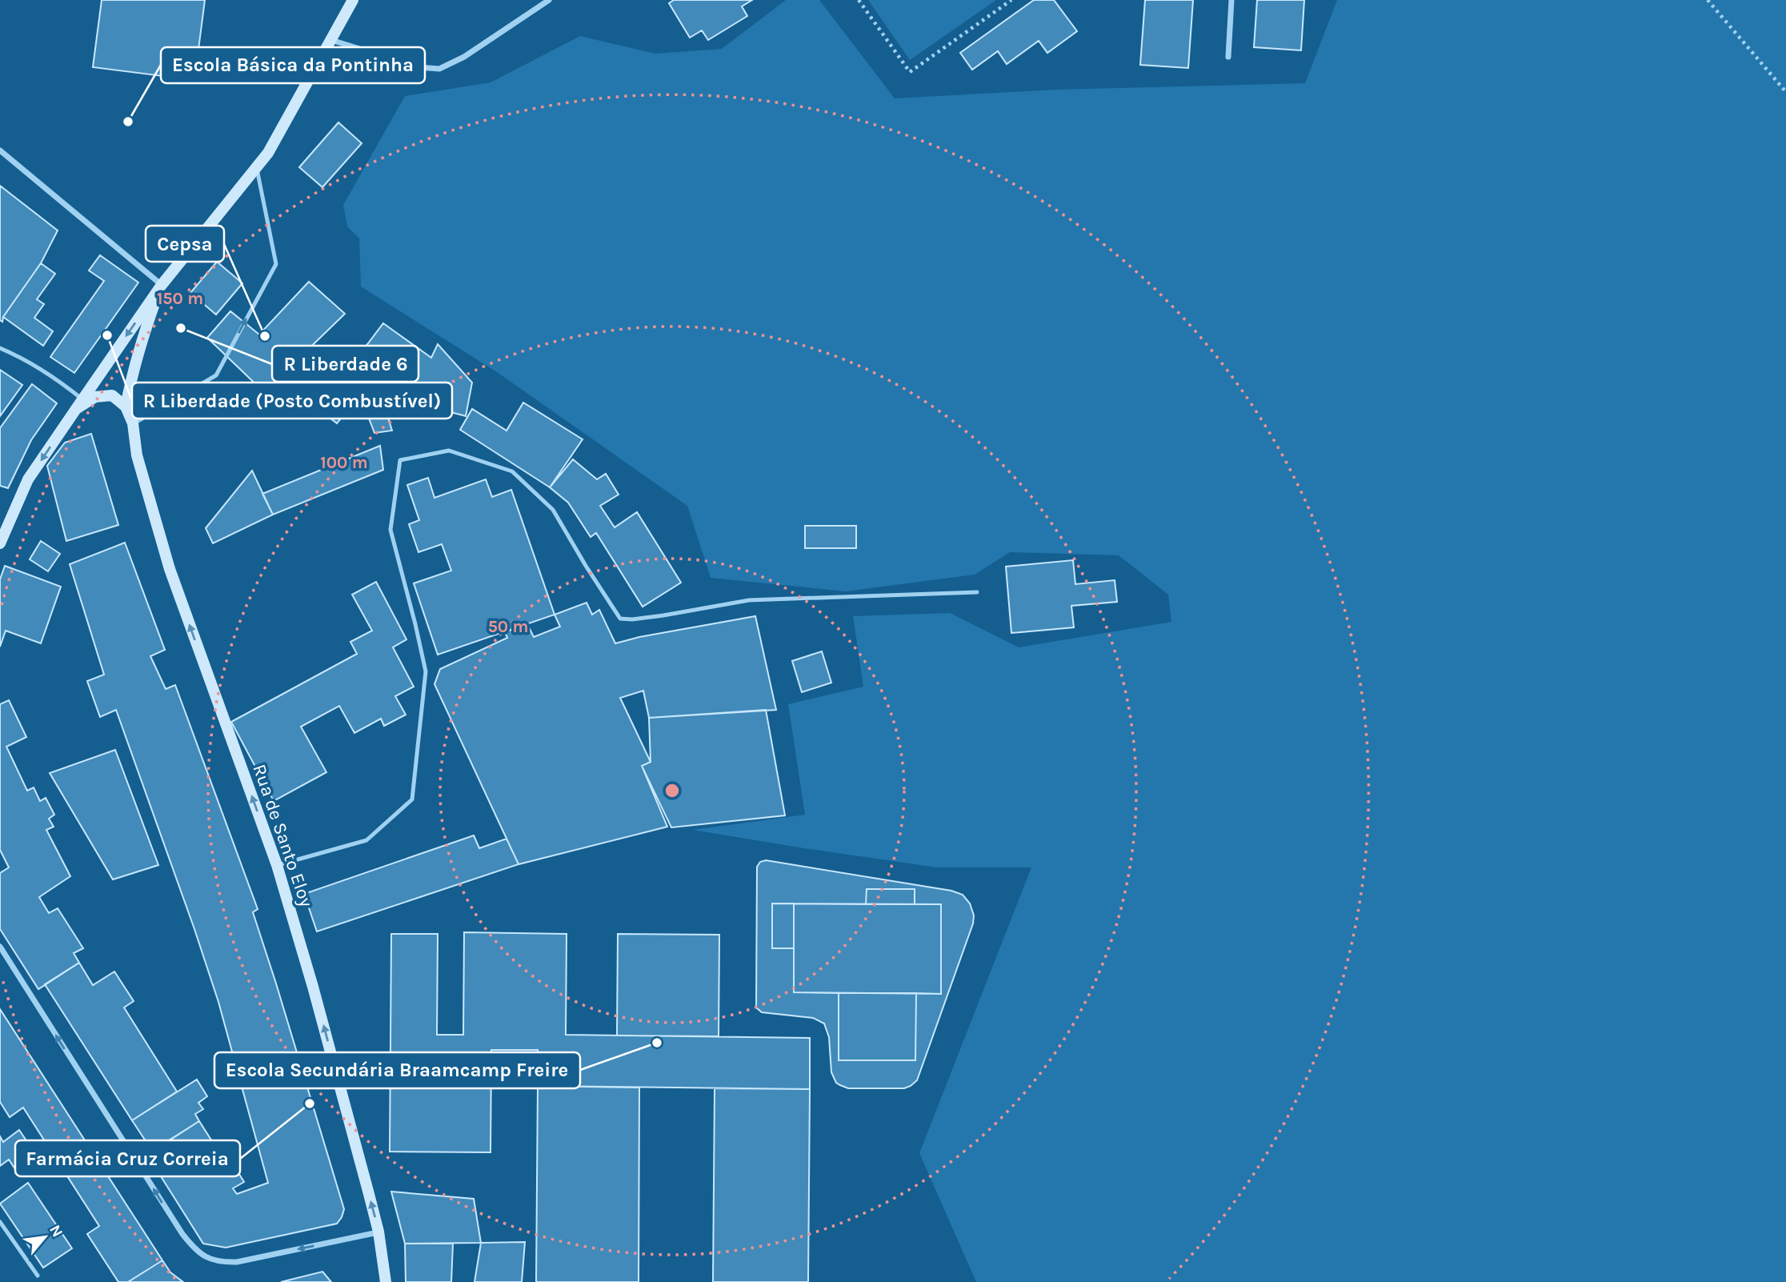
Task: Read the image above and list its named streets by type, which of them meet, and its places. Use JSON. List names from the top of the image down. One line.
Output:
{"streets":{"main road":["Rua de Santo Eloy"]},"one_way":["Rua de Santo Eloy"],"places":["Escola Básica da Pontinha","R Liberdade 6","R Liberdade (Posto Combustível)","Cepsa","Escola Secundária Braamcamp Freire","Farmácia Cruz Correia"],"north":"top right","rings":["150 m","100 m","50 m"]}
